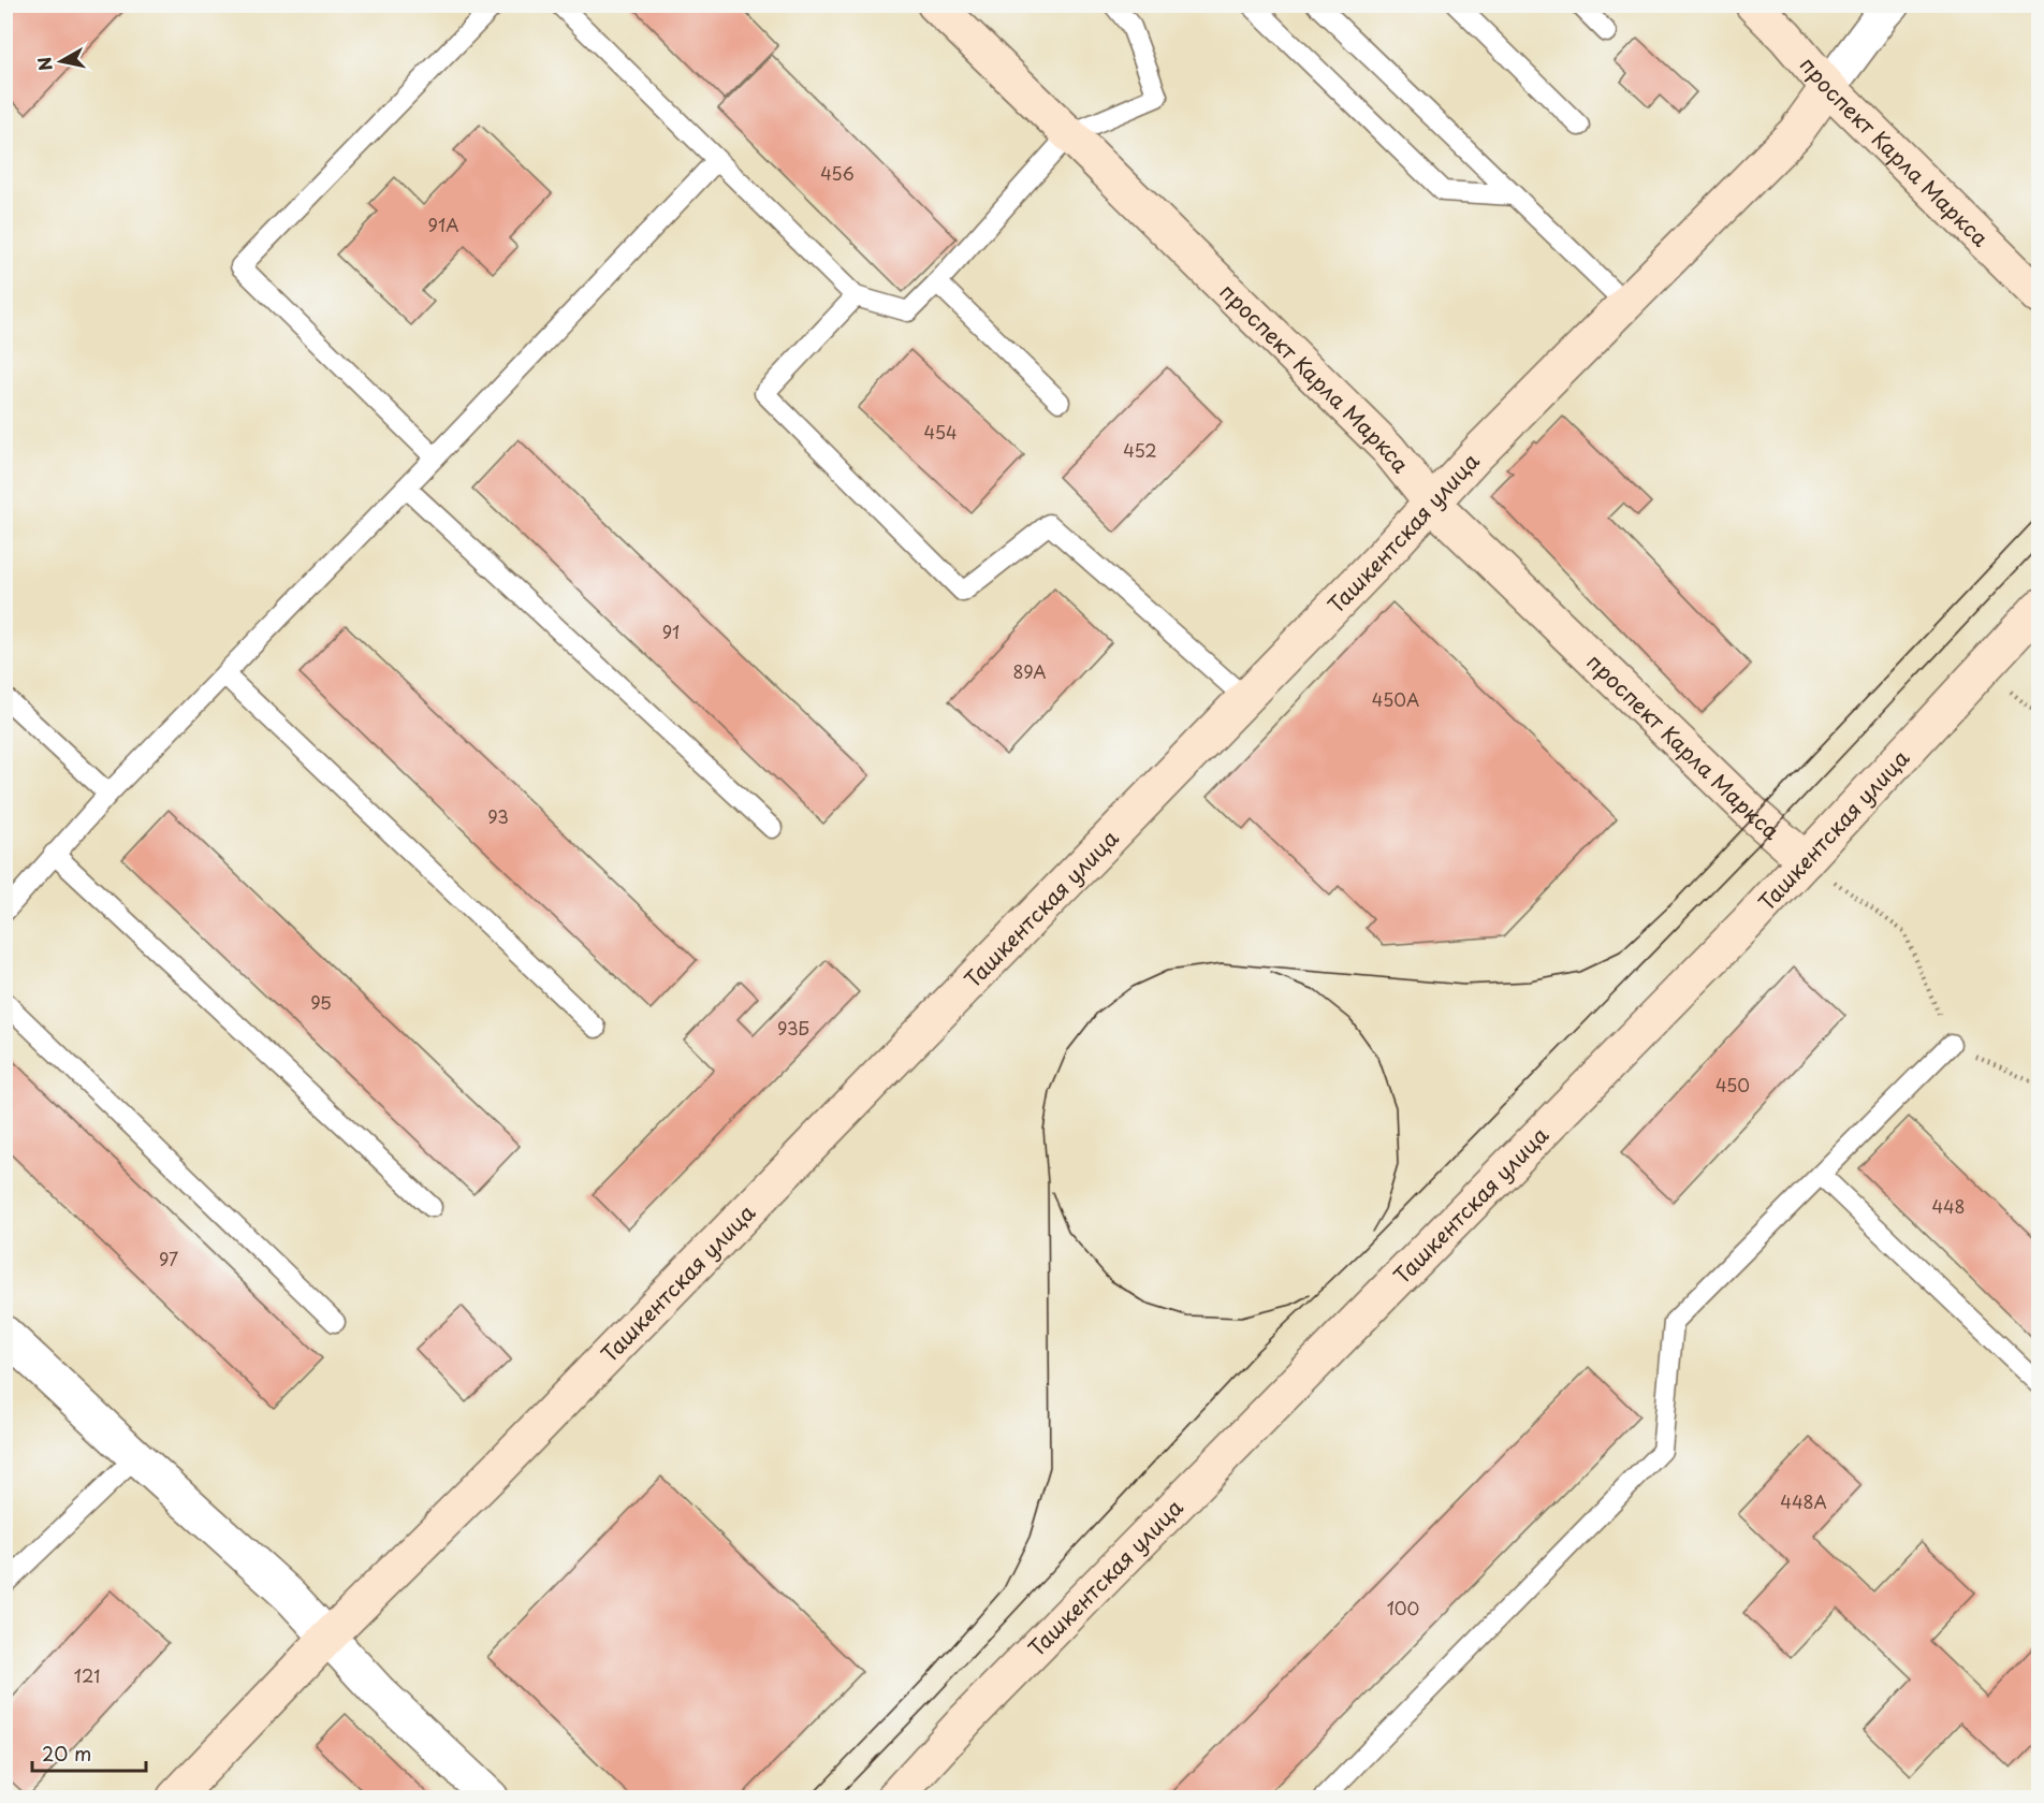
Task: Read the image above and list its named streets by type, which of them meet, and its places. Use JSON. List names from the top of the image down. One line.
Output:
{"streets":{"main road":["проспект Карла Маркса","Ташкентская улица"]},"crossings":[["проспект Карла Маркса","Ташкентская улица"]],"house_numbers":["456","91А","454","452","91","89А","450А","93","95","93Б","450","448","97","448А","100","121"],"scale_bar":"20 m","north":"left"}
